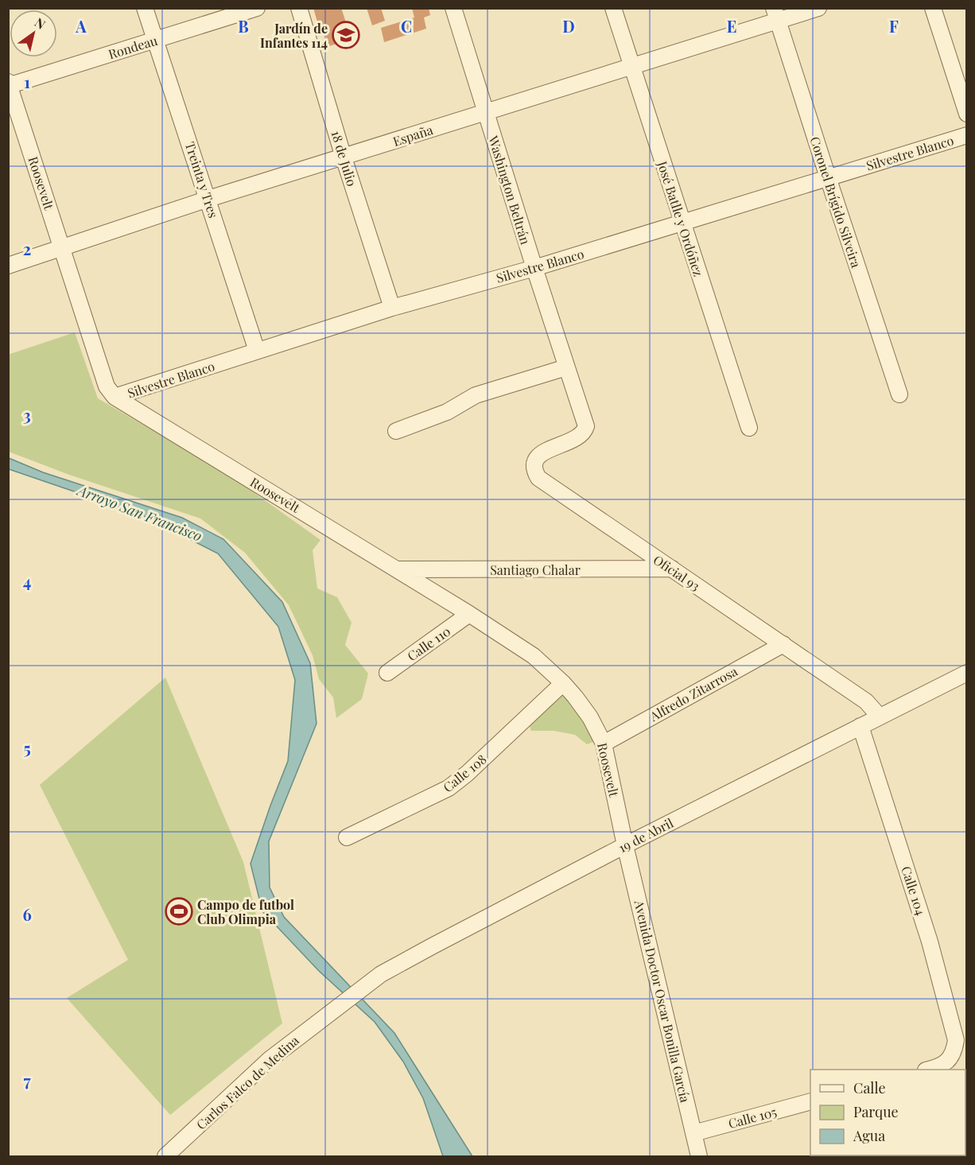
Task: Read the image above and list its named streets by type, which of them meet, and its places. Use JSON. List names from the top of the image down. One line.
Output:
{"streets":{"street":["Rondeau","España","Silvestre Blanco","18 de Julio","Treinta y Tres","Roosevelt","Washington Beltrán","Coronel Brígido Silveira","José Batlle y Ordóñez","Santiago Chalar","Oficial 93","Calle 110","Alfredo Zitarrosa","Calle 108","19 de Abril","Calle 104","Avenida Doctor Oscar Bonilla García","Carlos Falco de Medina","Calle 105"]},"crossings":[["Rondeau","Treinta y Tres"],["Rondeau","Roosevelt"],["España","18 de Julio"],["España","Treinta y Tres"],["España","Roosevelt"],["España","Washington Beltrán"],["España","Coronel Brígido Silveira"],["España","José Batlle y Ordóñez"],["Silvestre Blanco","18 de Julio"],["Silvestre Blanco","Treinta y Tres"],["Silvestre Blanco","Roosevelt"],["Silvestre Blanco","Washington Beltrán"],["Silvestre Blanco","Coronel Brígido Silveira"],["Silvestre Blanco","José Batlle y Ordóñez"],["Roosevelt","Santiago Chalar"],["Roosevelt","Calle 110"],["Roosevelt","Alfredo Zitarrosa"],["Roosevelt","Calle 108"],["Roosevelt","19 de Abril"],["Roosevelt","Avenida Doctor Oscar Bonilla García"],["Washington Beltrán","Oficial 93"],["Santiago Chalar","Oficial 93"],["Oficial 93","Alfredo Zitarrosa"],["Oficial 93","19 de Abril"],["19 de Abril","Calle 104"],["19 de Abril","Avenida Doctor Oscar Bonilla García"],["19 de Abril","Carlos Falco de Medina"],["Avenida Doctor Oscar Bonilla García","Calle 105"]],"water":["Arroyo San Francisco"],"places":{"school or university":["Jardín de Infantes 114"],"sports":["Campo de futbol Club Olimpia"]},"legend":["Calle","Parque","Agua"],"north":"top right","grid":{"columns":["A","B","C","D","E","F"],"rows":["1","2","3","4","5","6","7"]}}
